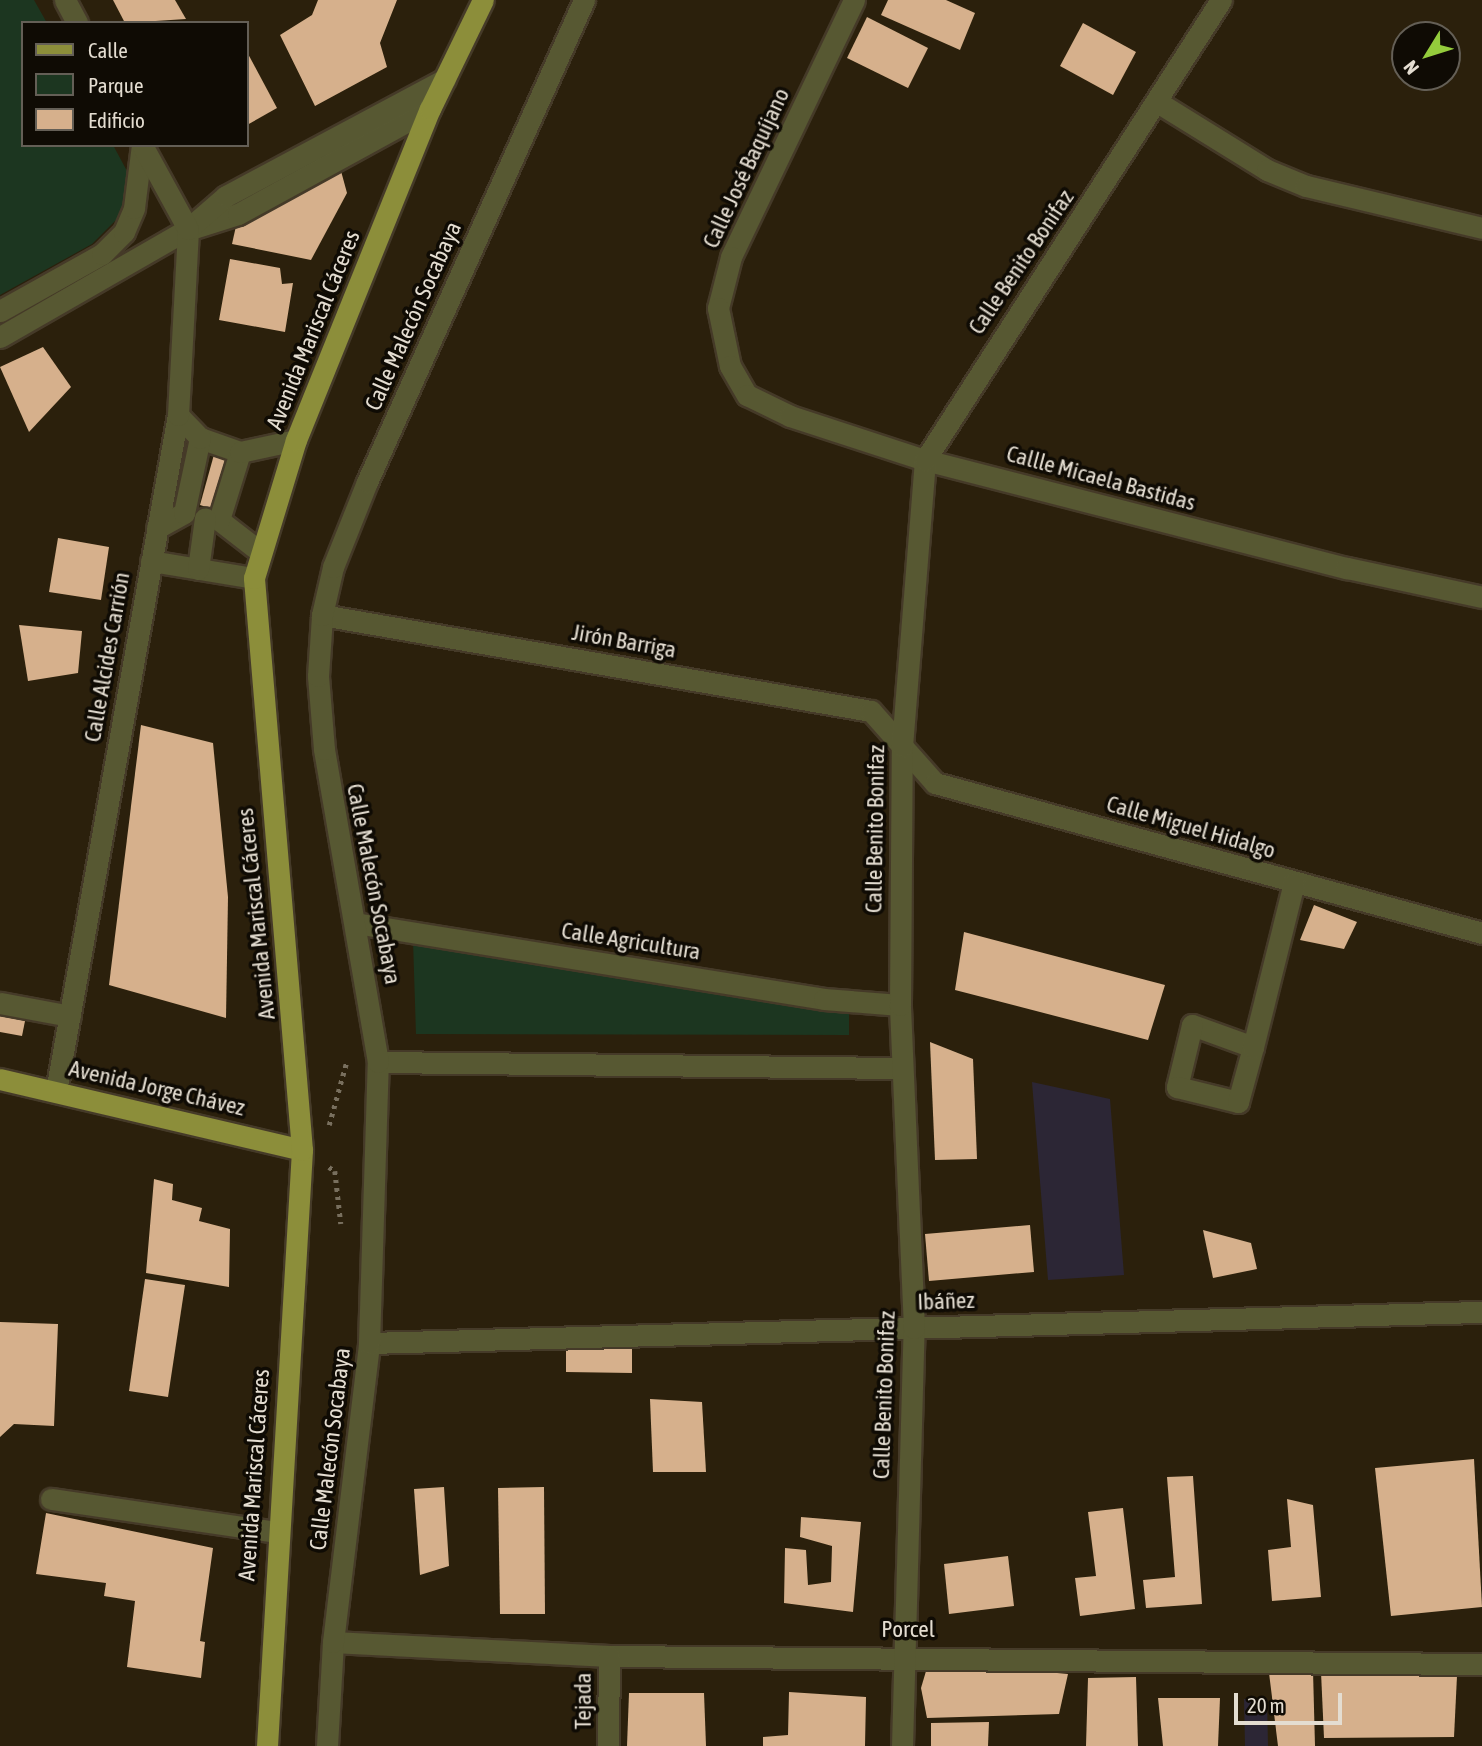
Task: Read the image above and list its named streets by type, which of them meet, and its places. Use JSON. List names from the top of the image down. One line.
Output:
{"streets":{"main road":["Avenida Mariscal Cáceres","Avenida Jorge Chávez"],"street":["Calle José Baquíjano","Calle Benito Bonifaz","Calle Malecón Socabaya","Callle Micaela Bastidas","Jirón Barriga","Calle Alcides Carrión","Calle Miguel Hidalgo","Calle Agricultura","Ibáñez","Porcel","Tejada"]},"crossings":[["Calle José Baquíjano","Callle Micaela Bastidas"],["Calle Benito Bonifaz","Callle Micaela Bastidas"],["Calle Benito Bonifaz","Jirón Barriga"],["Calle Benito Bonifaz","Calle Miguel Hidalgo"],["Calle Benito Bonifaz","Calle Agricultura"],["Calle Benito Bonifaz","Ibáñez"],["Calle Benito Bonifaz","Porcel"],["Calle Malecón Socabaya","Jirón Barriga"],["Calle Malecón Socabaya","Calle Agricultura"],["Calle Malecón Socabaya","Ibáñez"],["Calle Malecón Socabaya","Porcel"],["Avenida Mariscal Cáceres","Avenida Jorge Chávez"],["Jirón Barriga","Calle Miguel Hidalgo"],["Calle Alcides Carrión","Avenida Jorge Chávez"],["Porcel","Tejada"]],"legend":["Calle","Parque","Edificio"],"scale_bar":"20 m","north":"bottom left"}
